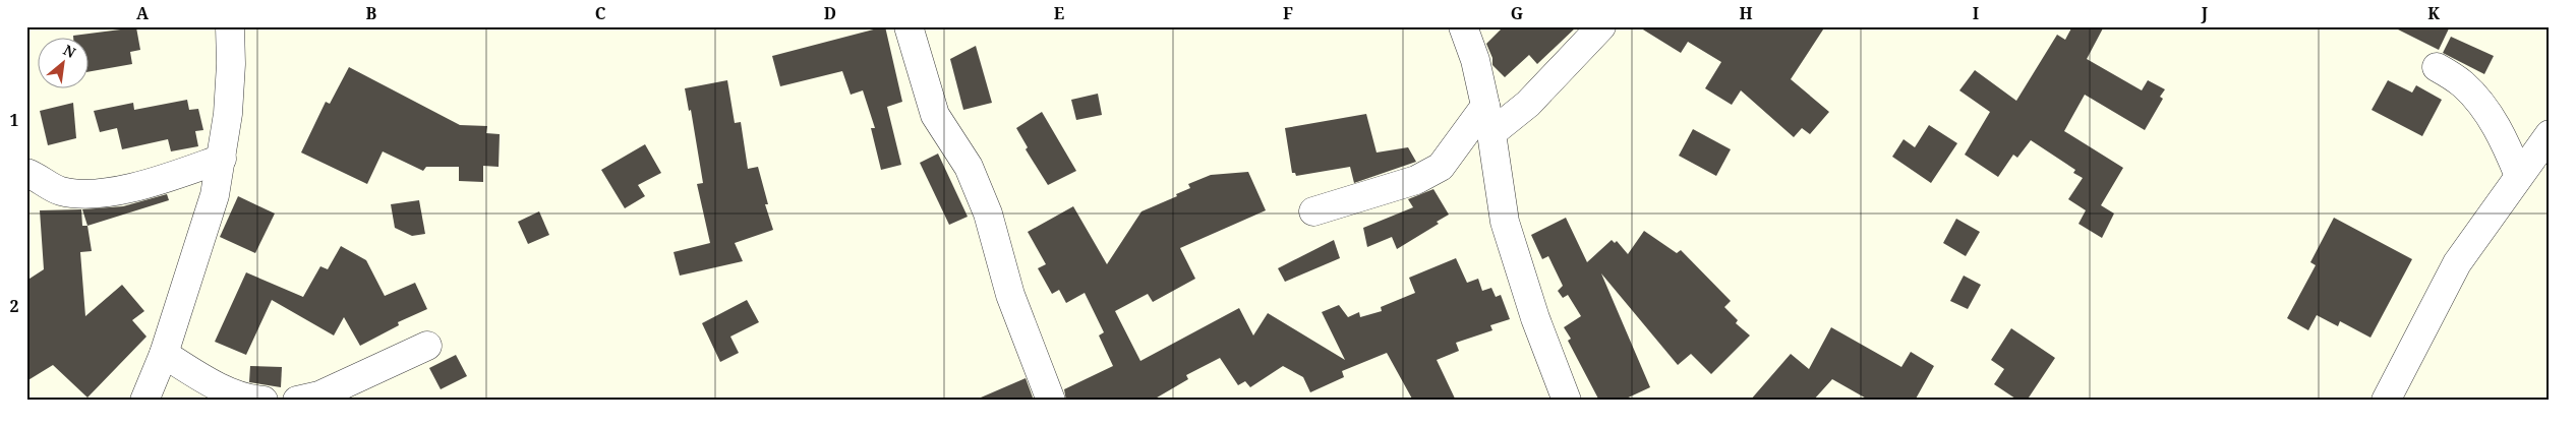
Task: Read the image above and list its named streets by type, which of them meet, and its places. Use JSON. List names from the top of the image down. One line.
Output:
{"north":"top right","grid":{"columns":["A","B","C","D","E","F","G","H","I","J","K"],"rows":["1","2"]}}
